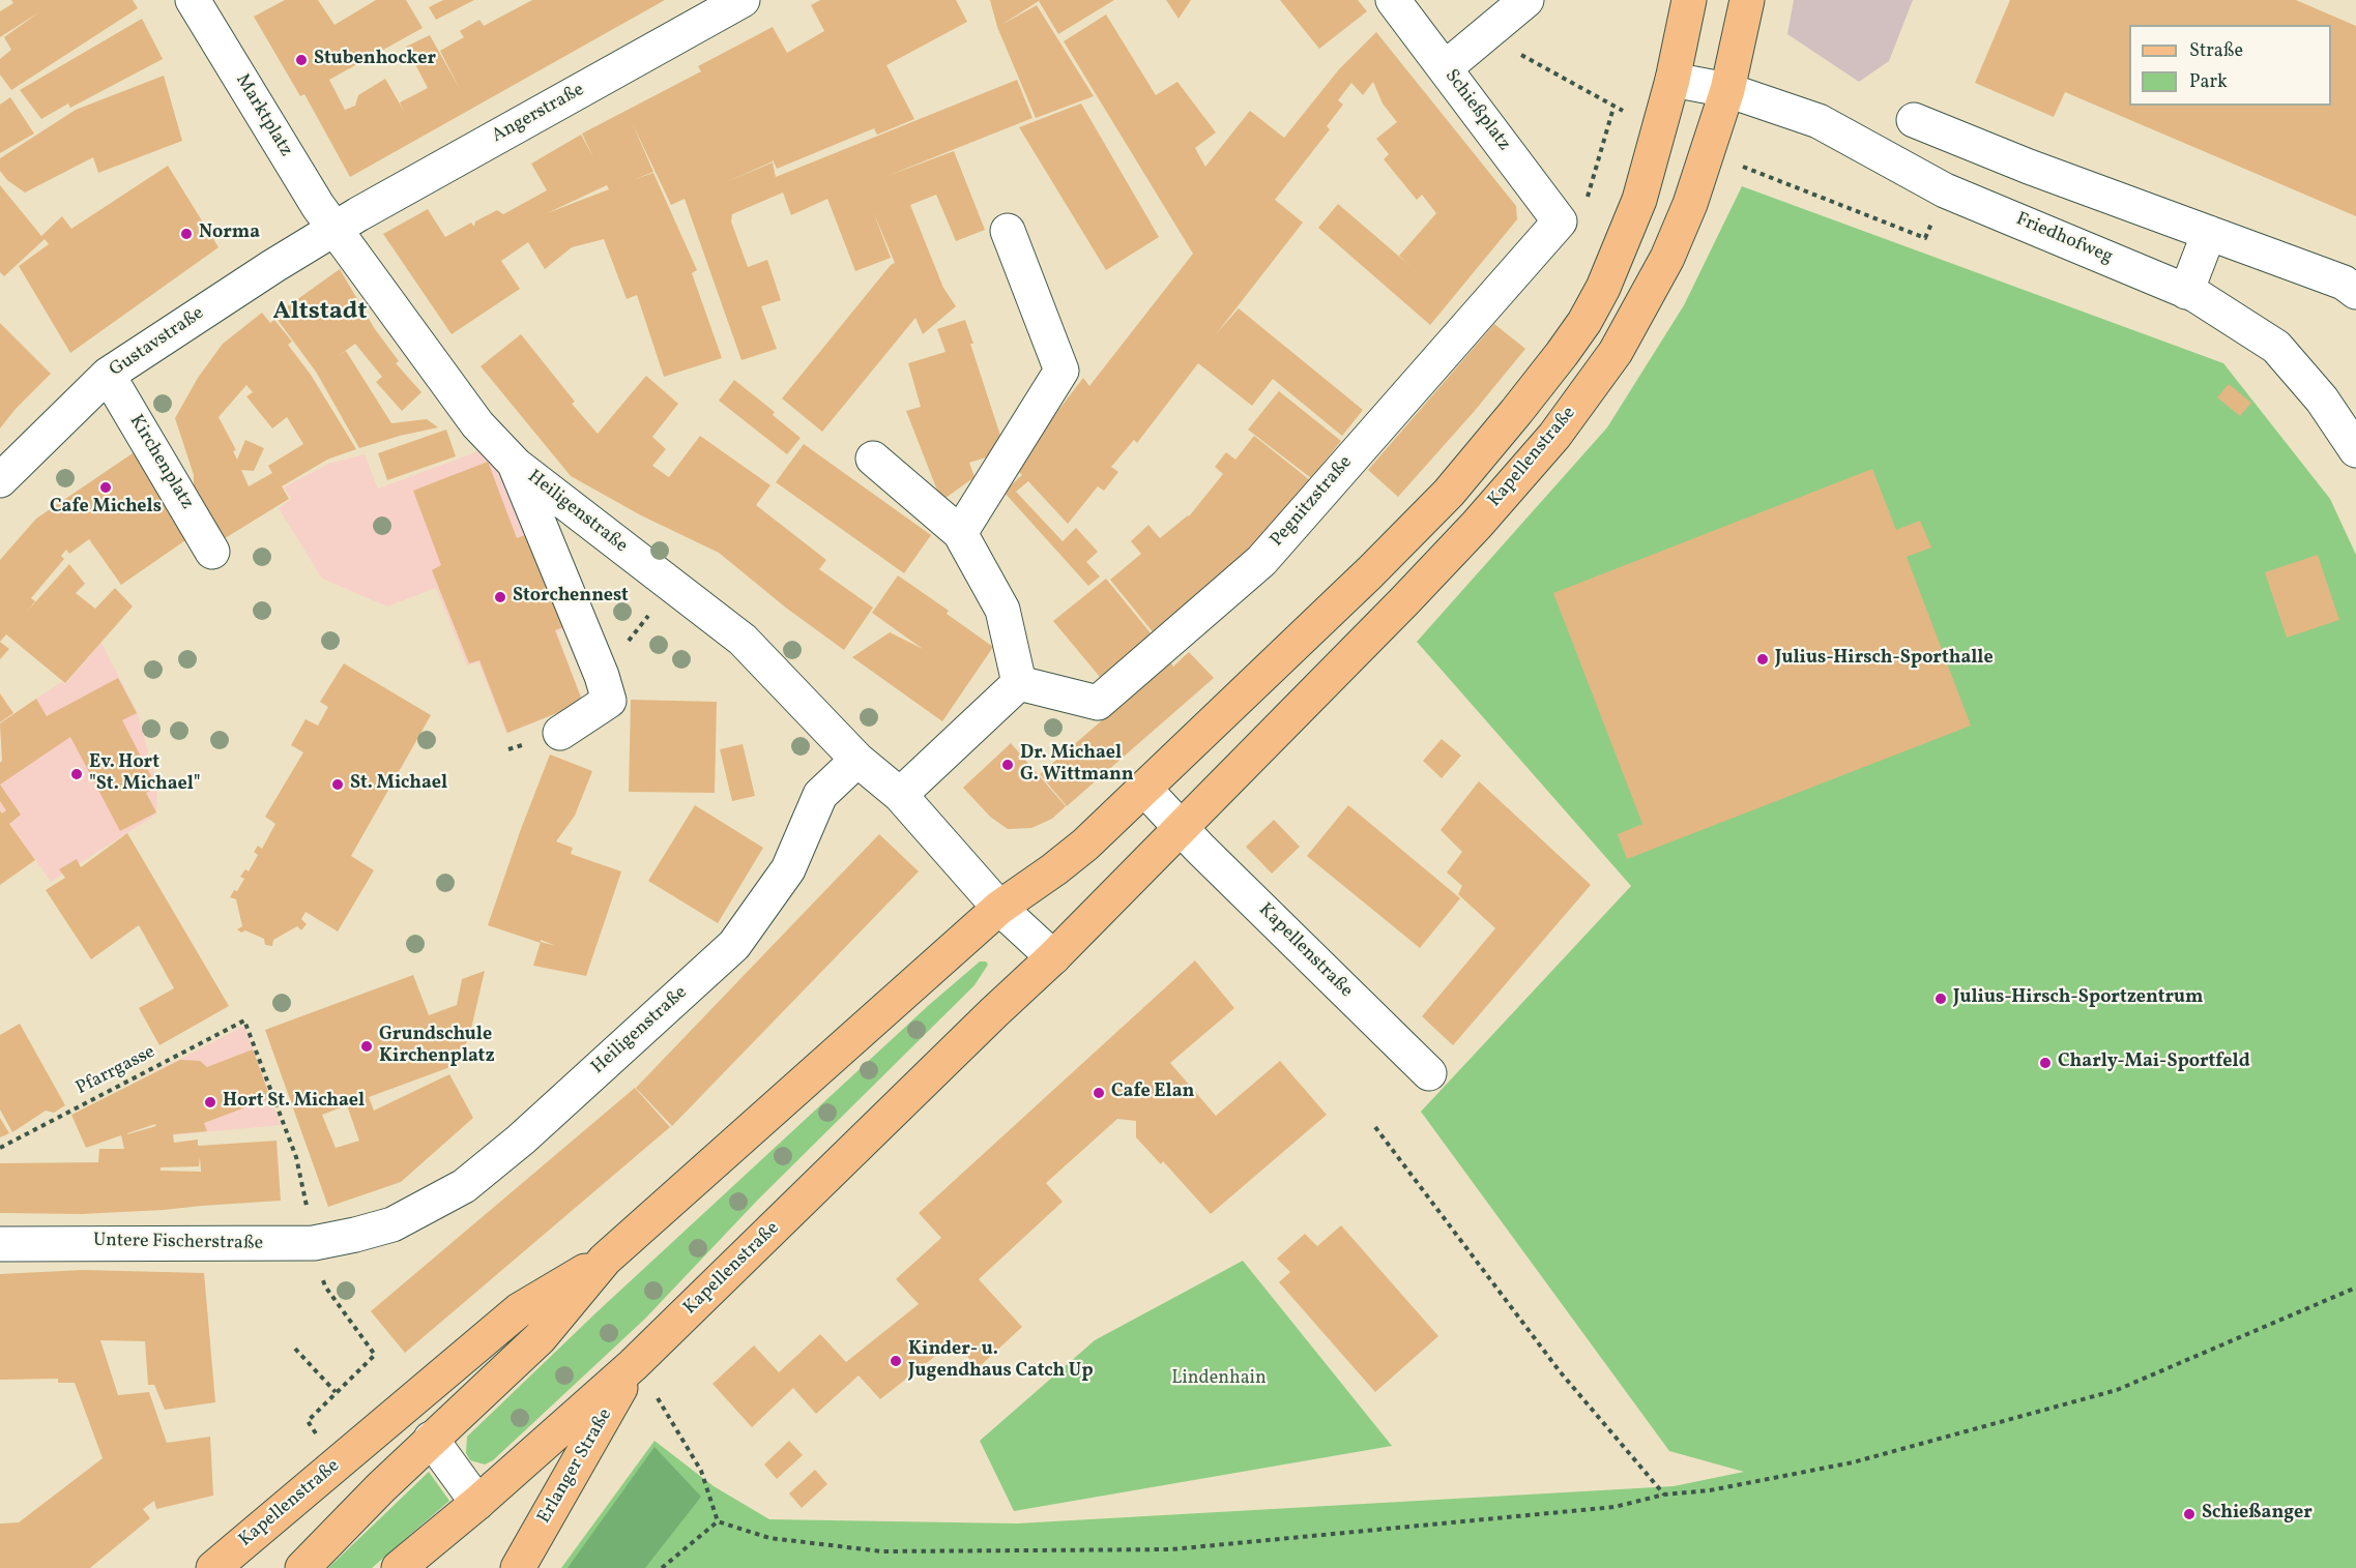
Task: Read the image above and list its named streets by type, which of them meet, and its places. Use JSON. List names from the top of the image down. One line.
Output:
{"streets":{"main road":["Kapellenstraße","Erlanger Straße"],"street":["Schießplatz","Angerstraße","Marktplatz","Friedhofweg","Gustavstraße","Kirchenplatz","Pegnitzstraße","Heiligenstraße","Untere Fischerstraße"],"path":["Pfarrgasse"]},"crossings":[["Schießplatz","Pegnitzstraße"],["Angerstraße","Marktplatz"],["Angerstraße","Gustavstraße"],["Angerstraße","Heiligenstraße"],["Marktplatz","Gustavstraße"],["Marktplatz","Heiligenstraße"],["Friedhofweg","Kapellenstraße"],["Gustavstraße","Kirchenplatz"],["Gustavstraße","Heiligenstraße"],["Kapellenstraße","Heiligenstraße"],["Kapellenstraße","Erlanger Straße"],["Heiligenstraße","Untere Fischerstraße"],["Pfarrgasse","Untere Fischerstraße"]],"districts":["Altstadt"],"parks":["Lindenhain"],"places":["Stubenhocker","Norma","Cafe Michels","Storchennest","Julius-Hirsch-Sporthalle","Dr. Michael G. Wittmann","Ev. Hort \"St. Michael\"","St. Michael","Julius-Hirsch-Sportzentrum","Grundschule Kirchenplatz","Charly-Mai-Sportfeld","Cafe Elan","Hort St. Michael","Kinder- u. Jugendhaus Catch Up","Schießanger"],"legend":["Straße","Park"]}
